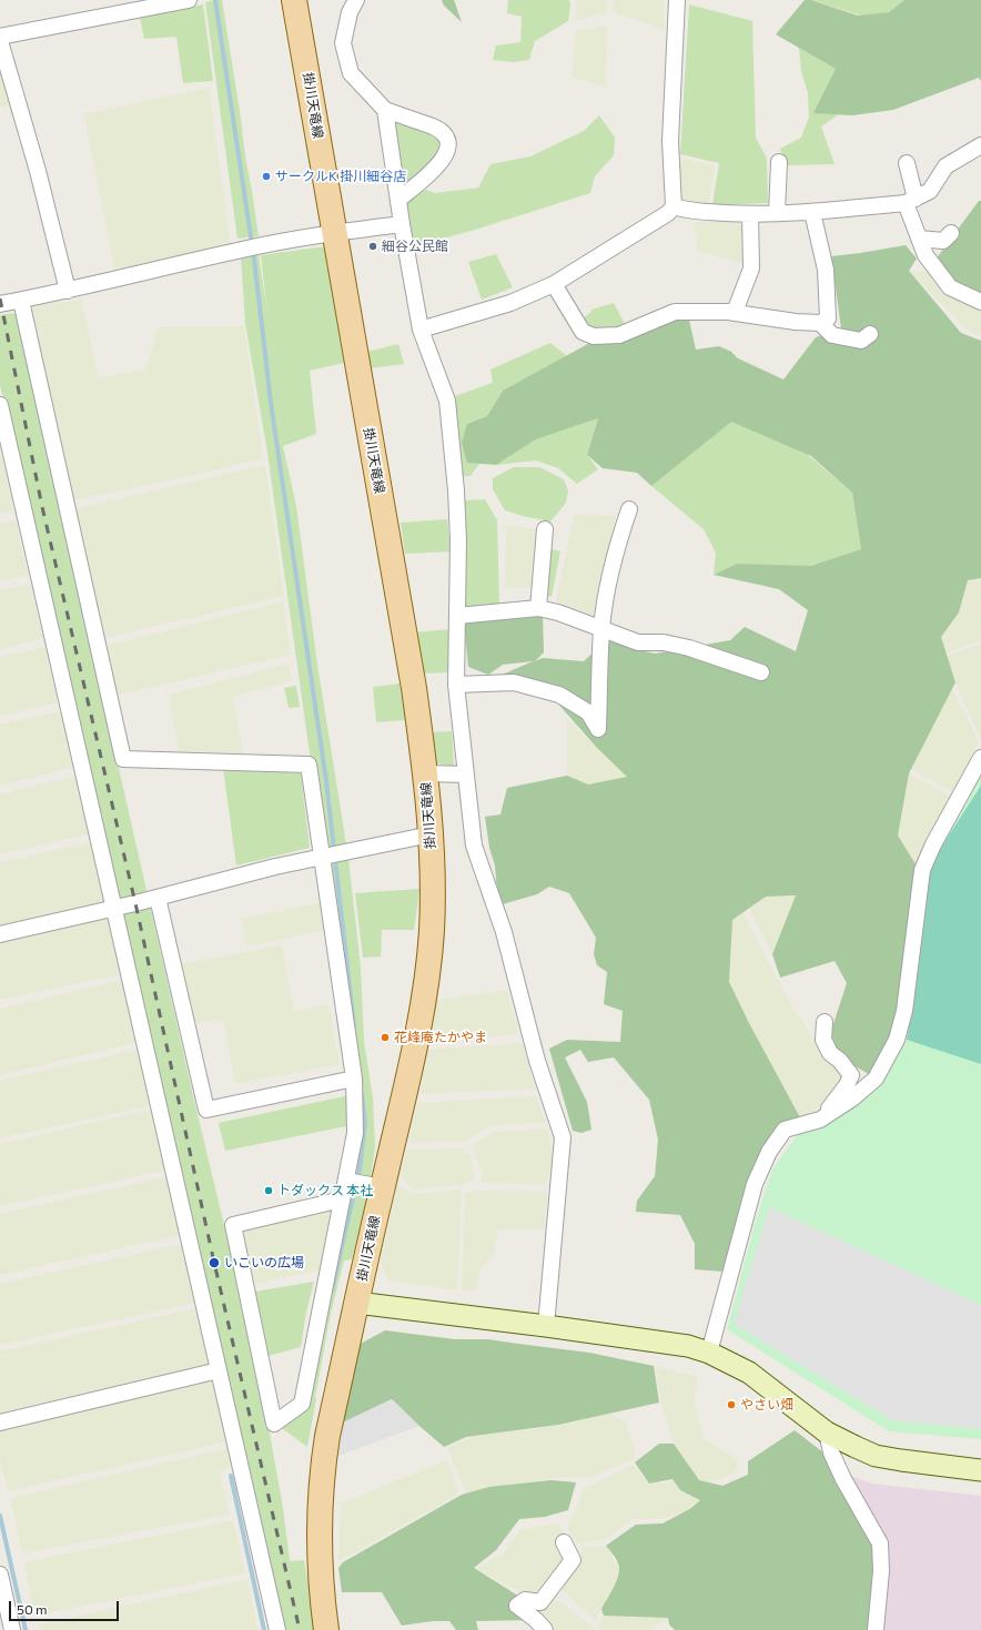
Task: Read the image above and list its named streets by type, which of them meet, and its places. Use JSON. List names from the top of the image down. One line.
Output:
{"streets":{"main road":["掛川天竜線"]},"places":["サークルK 掛川細谷店","細谷公民館","花峰庵たかやま","トダックス 本社","いこいの広場","やさい畑"],"scale_bar":"50 m"}
